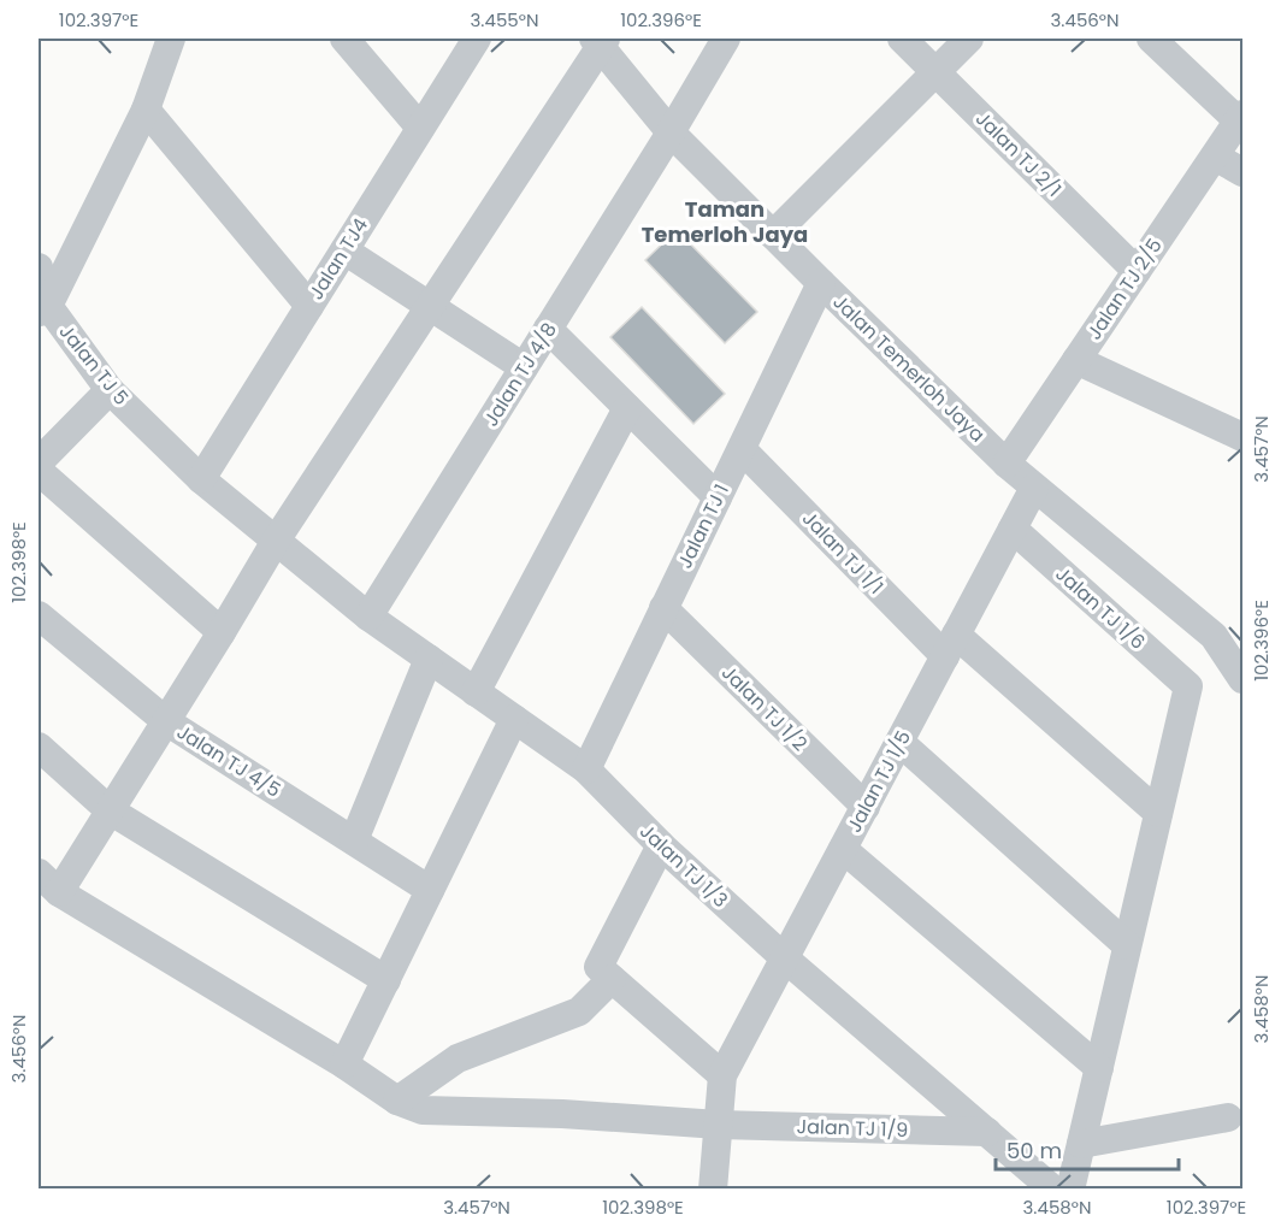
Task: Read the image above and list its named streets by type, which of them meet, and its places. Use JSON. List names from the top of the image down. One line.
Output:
{"streets":{"street":["Jalan TJ 2/1","Jalan TJ4","Jalan TJ 2/5","Jalan TJ 5","Jalan Temerloh Jaya","Jalan TJ 4/8","Jalan TJ 1","Jalan TJ 1/1","Jalan TJ 1/6","Jalan TJ 1/2","Jalan TJ 4/5","Jalan TJ 1/5","Jalan TJ 1/3","Jalan TJ 1/9"]},"crossings":[["Jalan TJ 2/1","Jalan TJ 2/5"],["Jalan TJ4","Jalan TJ 5"],["Jalan TJ 2/5","Jalan Temerloh Jaya"],["Jalan TJ 5","Jalan TJ 4/8"],["Jalan TJ 5","Jalan TJ 1/3"],["Jalan Temerloh Jaya","Jalan TJ 4/8"],["Jalan Temerloh Jaya","Jalan TJ 1"],["Jalan Temerloh Jaya","Jalan TJ 1/5"],["Jalan TJ 4/8","Jalan TJ 1/3"],["Jalan TJ 1","Jalan TJ 1/1"],["Jalan TJ 1","Jalan TJ 1/2"],["Jalan TJ 1","Jalan TJ 1/3"],["Jalan TJ 1/1","Jalan TJ 1/6"],["Jalan TJ 1/1","Jalan TJ 1/5"],["Jalan TJ 1/6","Jalan TJ 1/5"],["Jalan TJ 1/2","Jalan TJ 1/5"],["Jalan TJ 1/5","Jalan TJ 1/3"],["Jalan TJ 1/3","Jalan TJ 1/9"]],"districts":["Taman Temerloh Jaya"],"scale_bar":"50 m","coordinates":["102.397°E","3.455°N","102.396°E","3.456°N","3.457°N","102.398°E","3.458°N"]}
